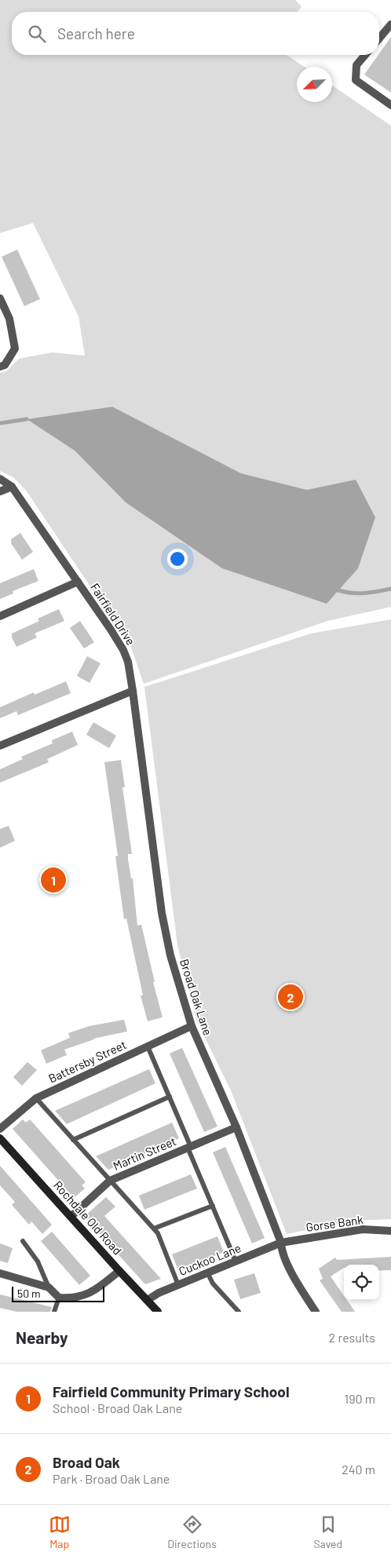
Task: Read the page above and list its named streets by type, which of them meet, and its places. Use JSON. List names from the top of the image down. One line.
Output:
{"streets":{"main road":["Rochdale Old Road"],"street":["Fairfield Drive","Broad Oak Lane","Battersby Street","Martin Street","Gorse Bank","Cuckoo Lane"]},"crossings":[["Fairfield Drive","Broad Oak Lane"],["Broad Oak Lane","Battersby Street"],["Broad Oak Lane","Martin Street"],["Broad Oak Lane","Gorse Bank"],["Broad Oak Lane","Cuckoo Lane"],["Martin Street","Rochdale Old Road"],["Rochdale Old Road","Cuckoo Lane"],["Gorse Bank","Cuckoo Lane"]],"scale_bar":"50 m","north":"bottom left","page":{"search":"Search here","pins":["1","2"],"scale":"50 m","heading":["Nearby","2 results"],"list":[{"mark":"1","name":"Fairfield Community Primary School","note":"School · Broad Oak Lane","value":"190 m"},{"mark":"2","name":"Broad Oak","note":"Park · Broad Oak Lane","value":"240 m"}],"nav":["Map","Directions","Saved"]}}
